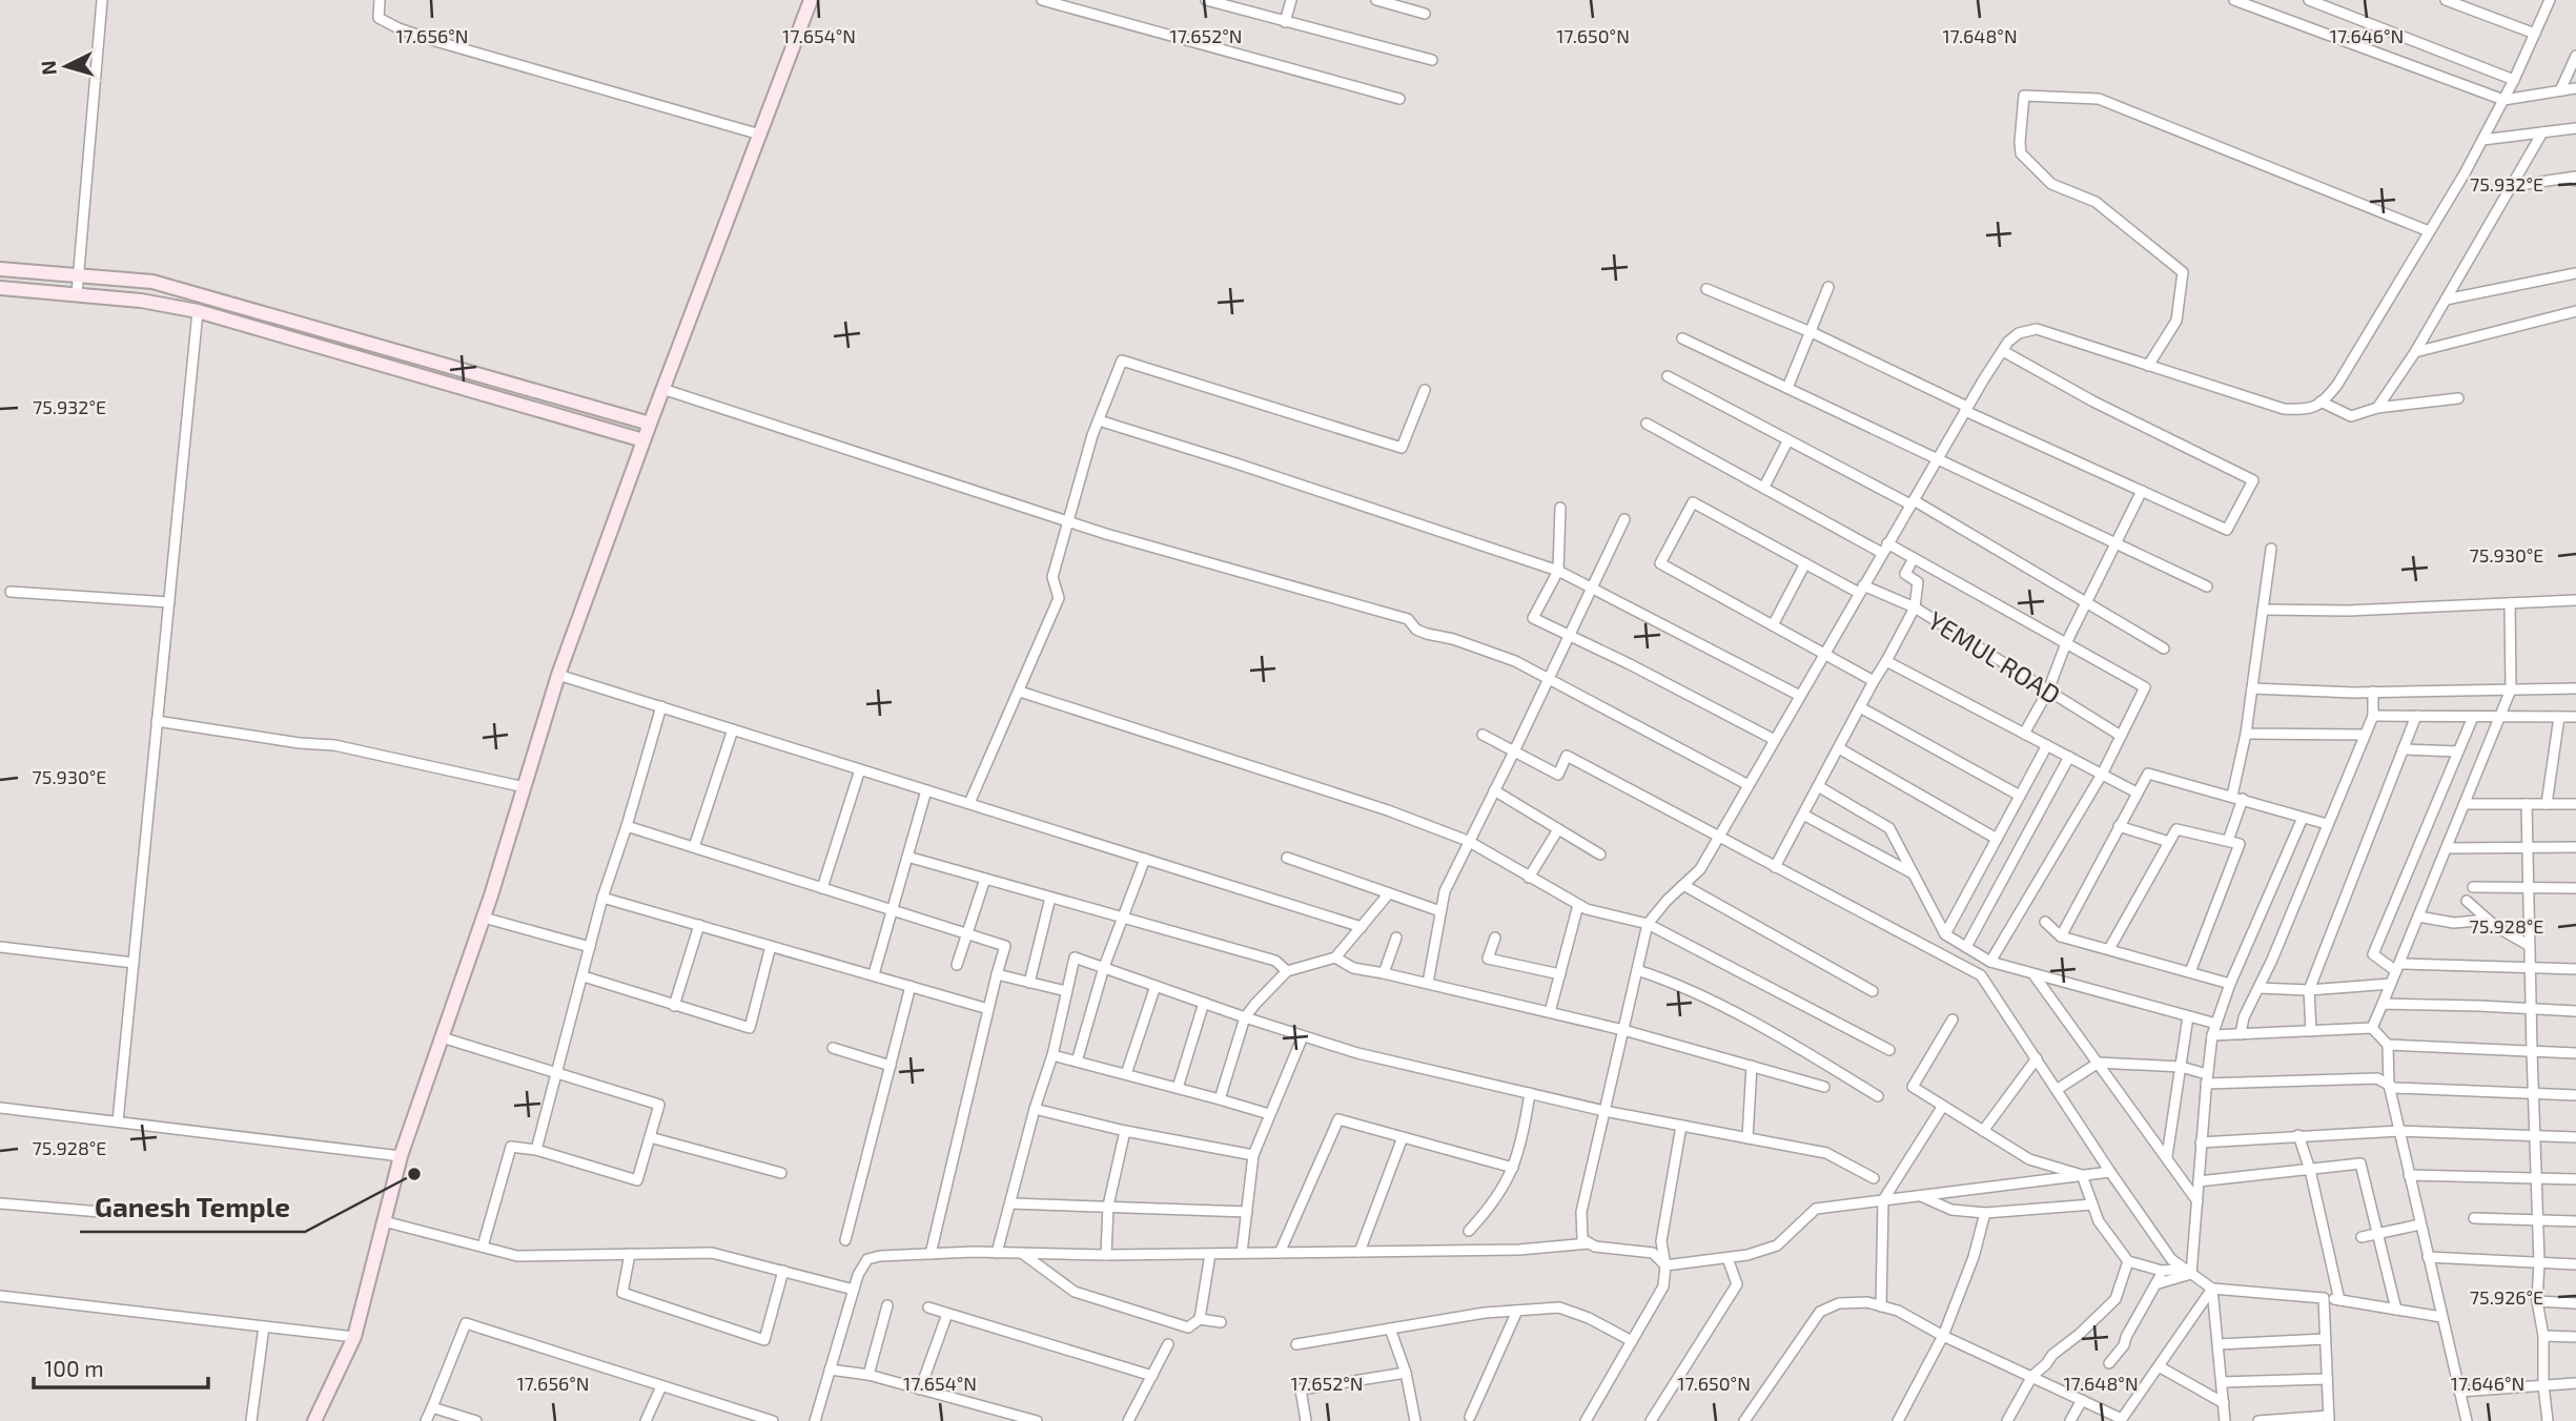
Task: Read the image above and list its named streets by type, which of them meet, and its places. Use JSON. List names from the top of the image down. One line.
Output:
{"streets":{"street":["YEMUL ROAD"]},"places":["Ganesh Temple"],"scale_bar":"100 m","north":"left","coordinates":["17.656°N","17.654°N","17.652°N","17.650°N","17.648°N","17.646°N","75.932°E","75.930°E","75.928°E","75.926°E"]}
